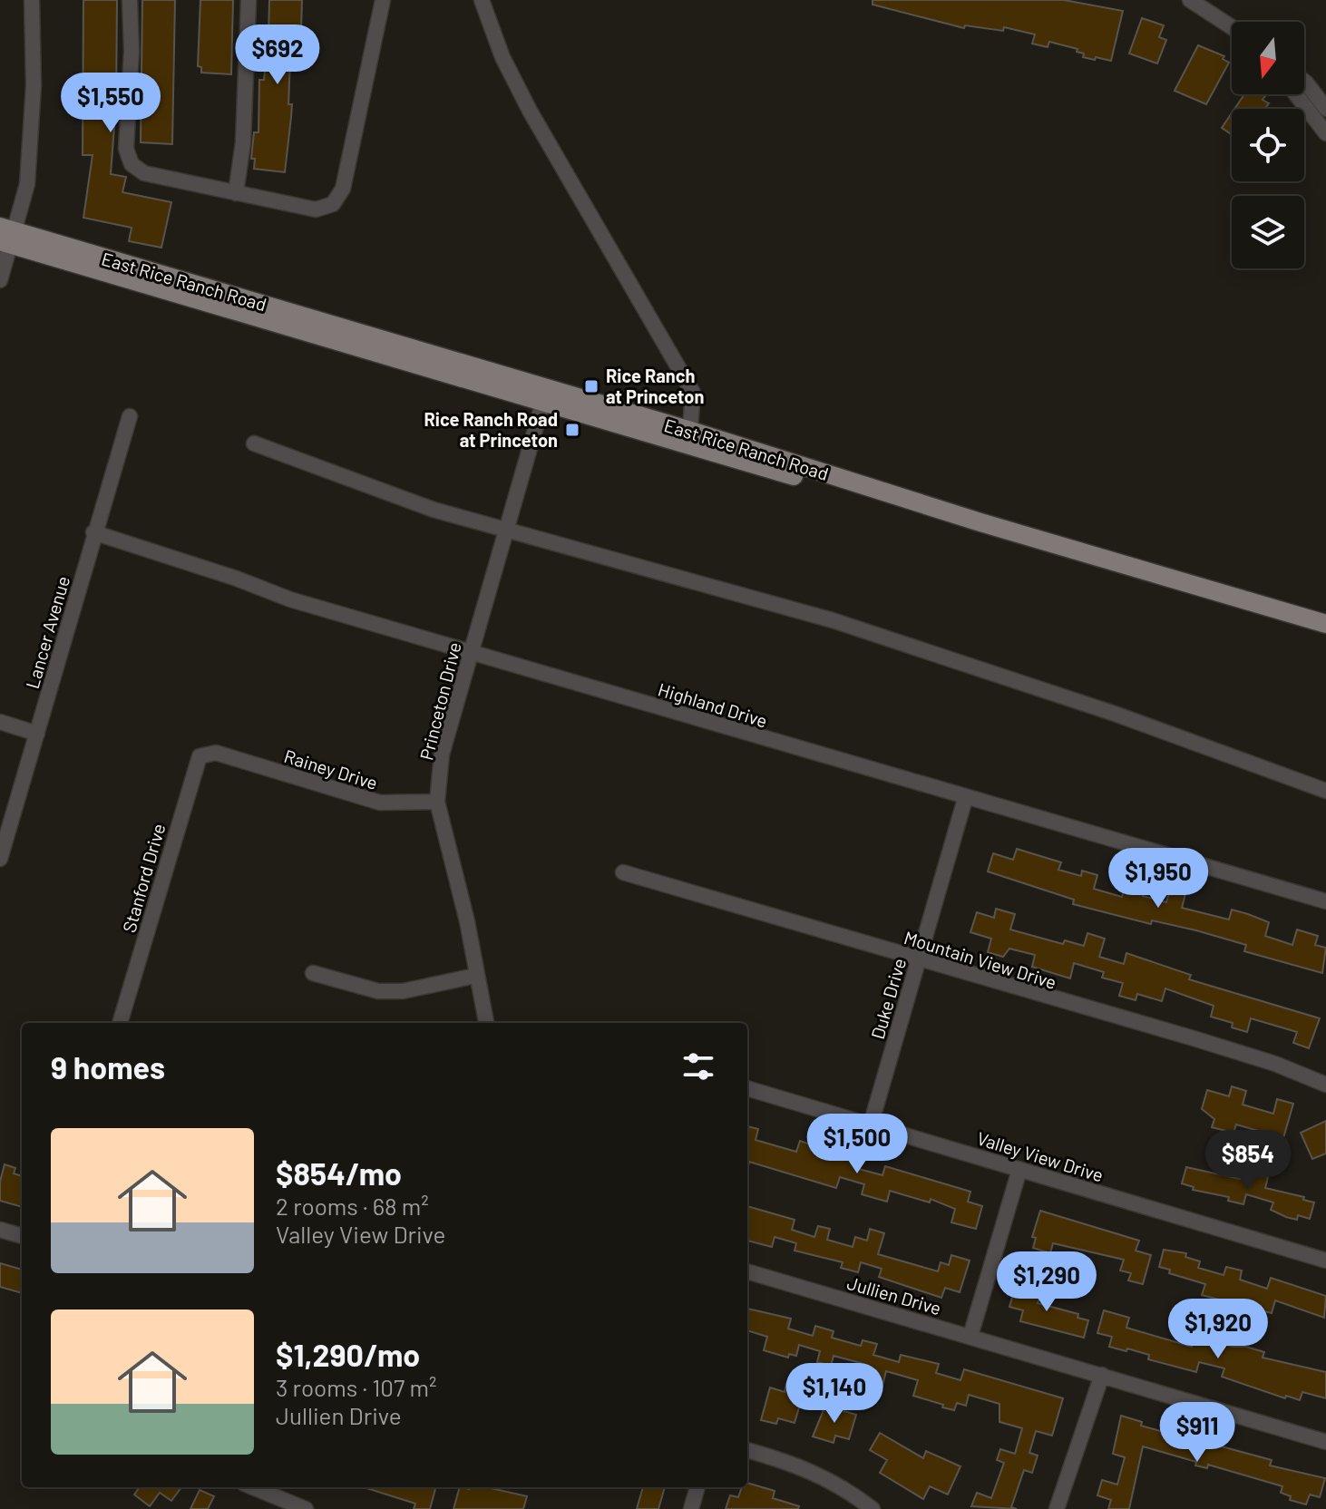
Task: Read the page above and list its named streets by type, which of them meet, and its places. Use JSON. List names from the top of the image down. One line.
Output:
{"streets":{"main road":["East Rice Ranch Road"],"street":["Lancer Avenue","Princeton Drive","Highland Drive","Rainey Drive","Stanford Drive","Mountain View Drive","Duke Drive","Valley View Drive","Jullien Drive"]},"crossings":[["East Rice Ranch Road","Princeton Drive"],["Lancer Avenue","Highland Drive"],["Princeton Drive","Highland Drive"],["Princeton Drive","Rainey Drive"],["Highland Drive","Duke Drive"],["Rainey Drive","Stanford Drive"],["Mountain View Drive","Duke Drive"],["Duke Drive","Valley View Drive"]],"places":{"transit":["Rice Ranch at Princeton","Rice Ranch Road at Princeton"]},"north":"bottom","page":{"price":["$692","$1,550","$1,950","$1,500","$854","$1,290","$1,920","$1,140","$911"],"heading":"9 homes","list":[{"name":"$854/mo","note":"2 rooms · 68 m² · Valley View Drive"},{"name":"$1,290/mo","note":"3 rooms · 107 m² · Jullien Drive"}]}}
